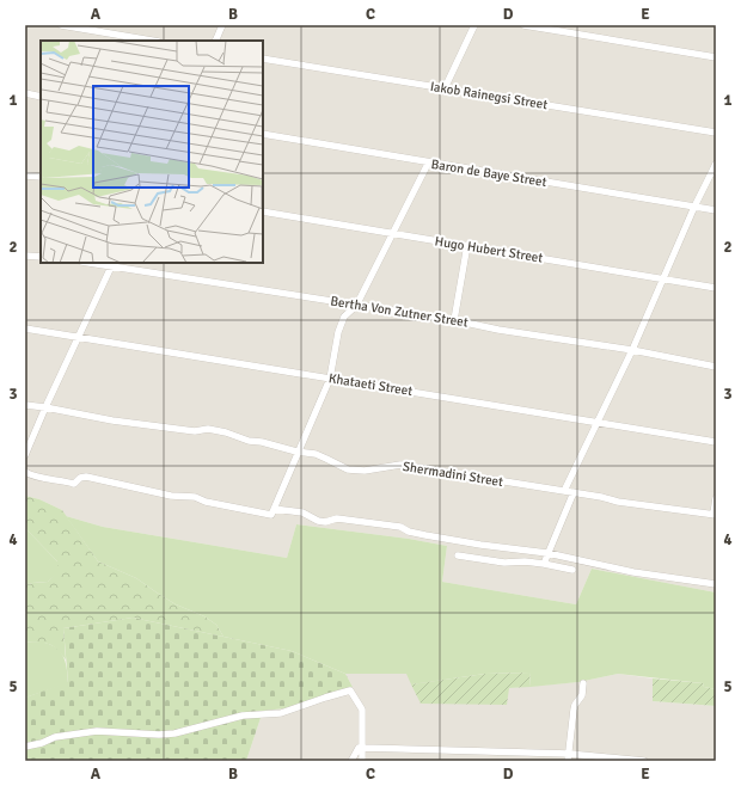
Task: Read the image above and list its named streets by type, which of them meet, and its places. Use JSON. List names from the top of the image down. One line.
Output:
{"streets":{"street":["Iakob Rainegsi Street","Baron de Baye Street","Hugo Hubert Street","Bertha Von Zutner Street","Khataeti Street","Shermadini Street"]},"grid":{"columns":["A","B","C","D","E"],"rows":["1","2","3","4","5"]}}
